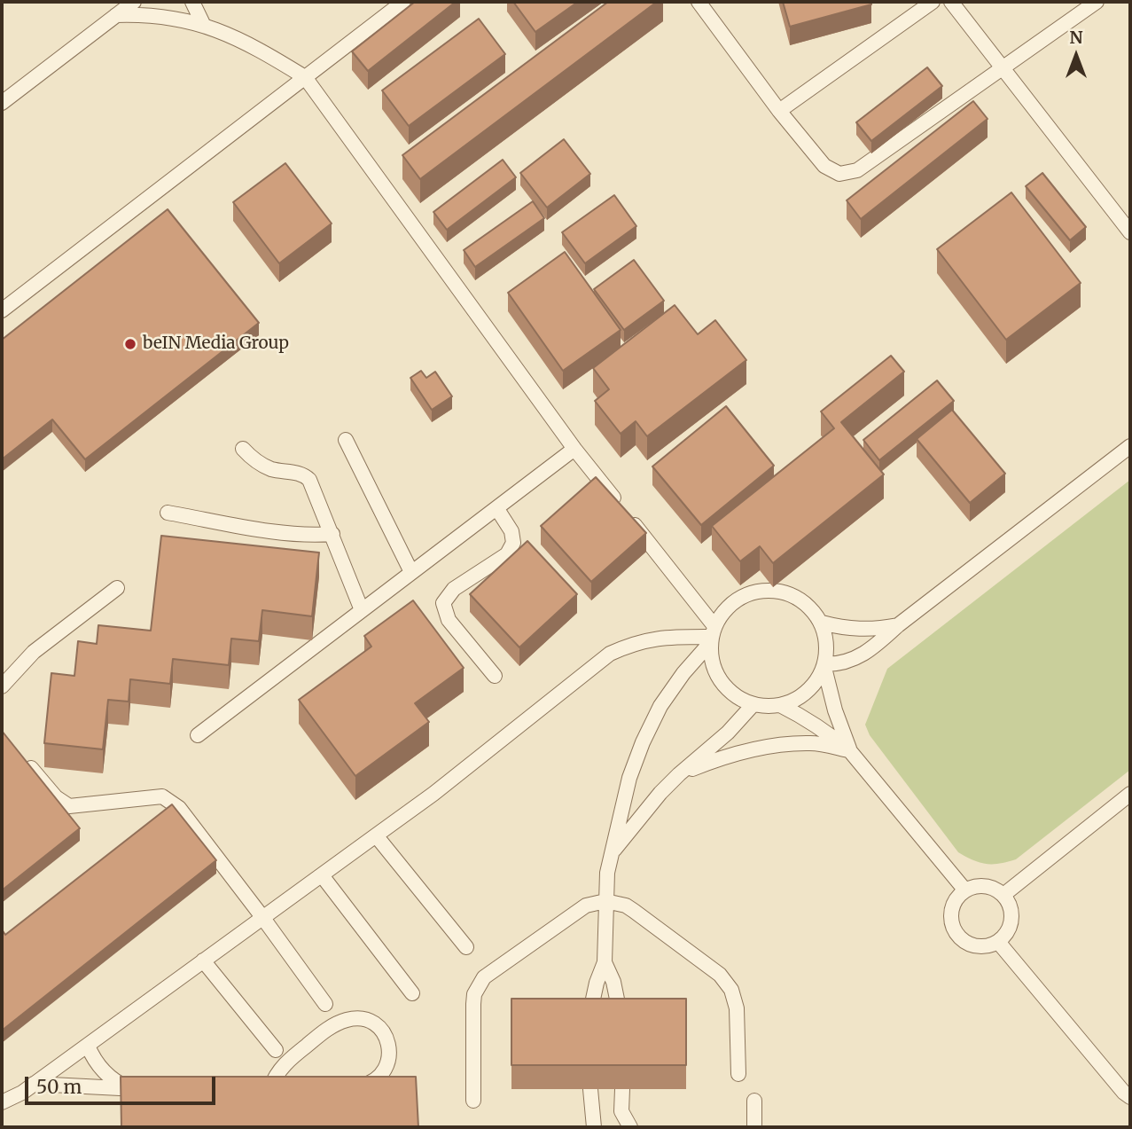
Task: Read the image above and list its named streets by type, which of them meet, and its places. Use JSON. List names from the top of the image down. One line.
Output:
{"places":["beIN Media Group"],"scale_bar":"50 m","north":"top"}
